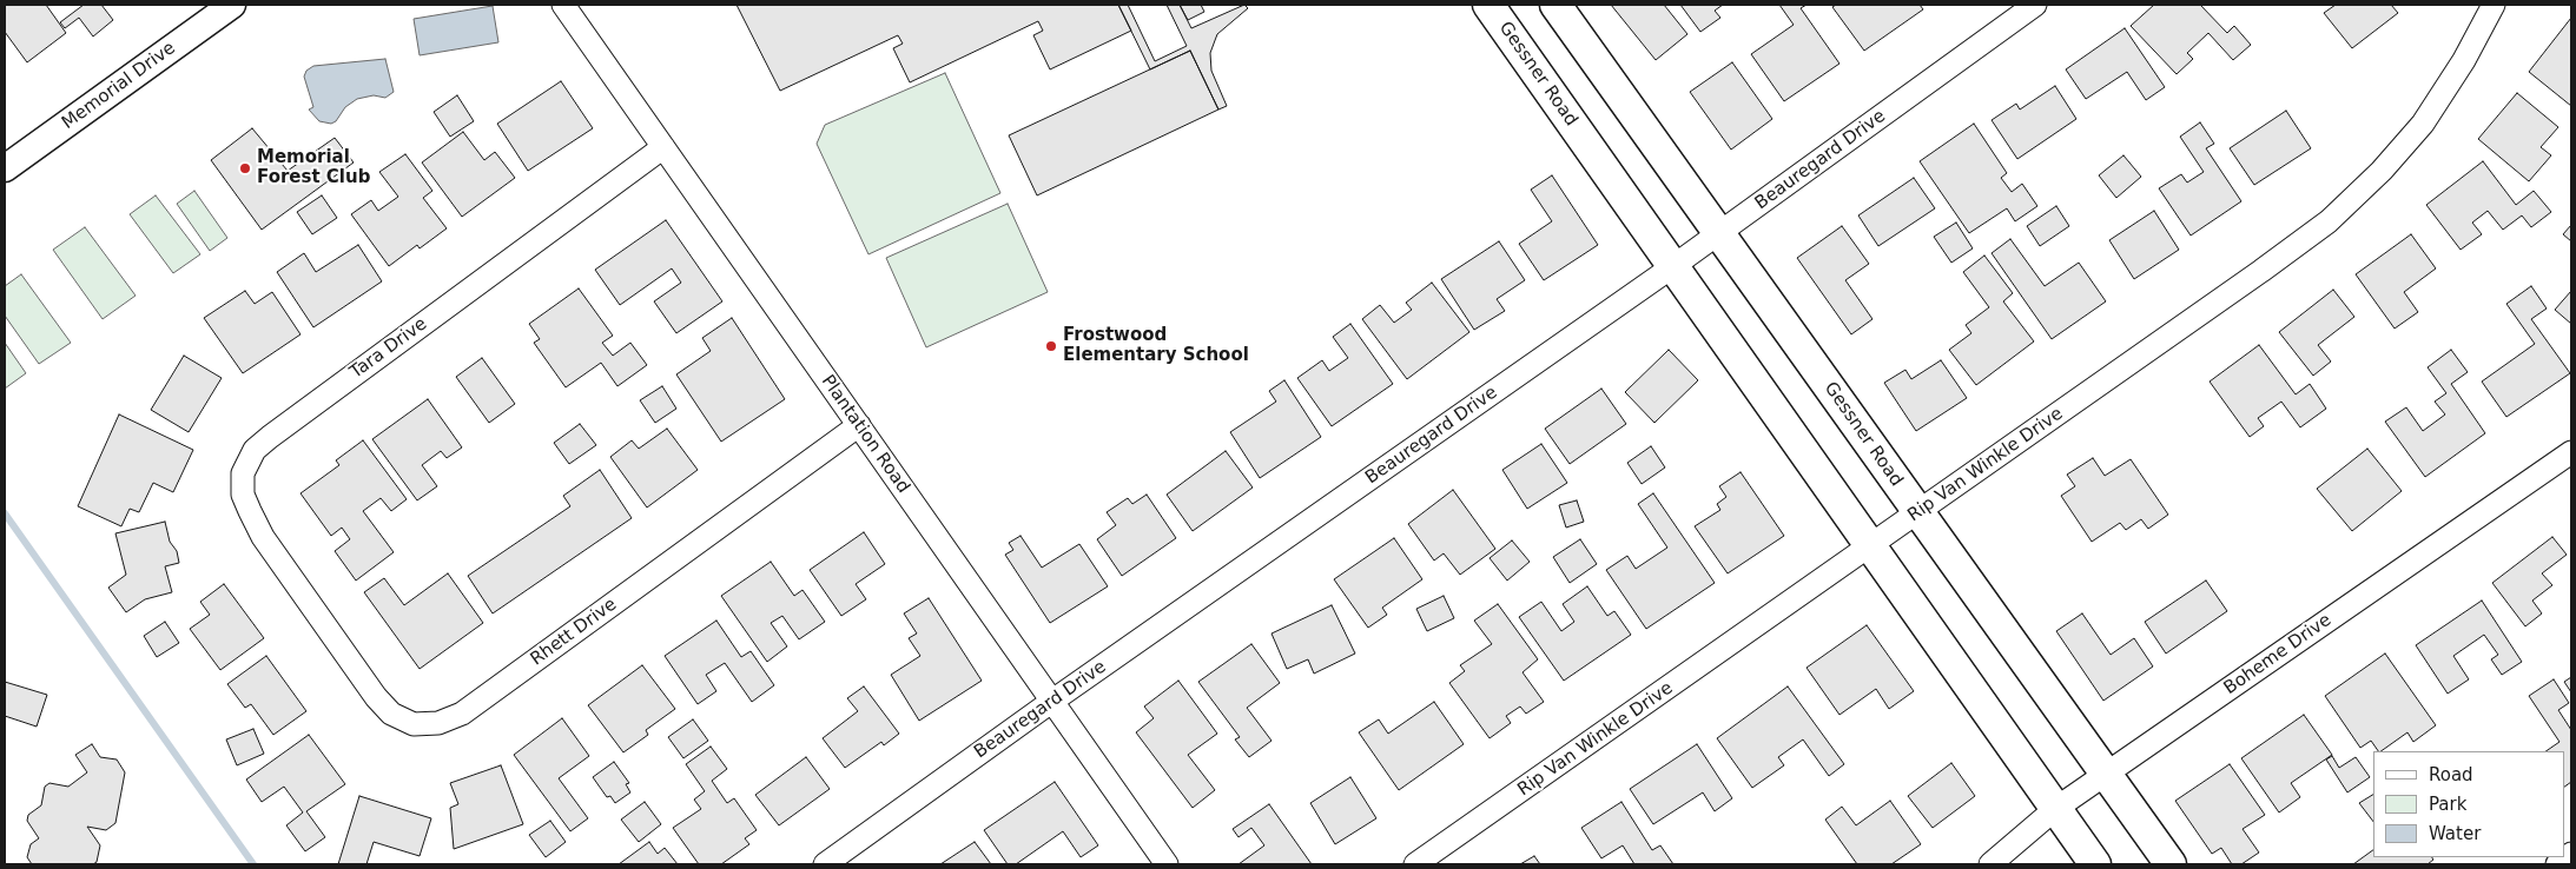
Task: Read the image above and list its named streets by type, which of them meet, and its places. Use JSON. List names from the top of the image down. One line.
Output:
{"streets":{"main road":["Gessner Road"],"street":["Memorial Drive","Beauregard Drive","Tara Drive","Plantation Road","Rip Van Winkle Drive","Rhett Drive","Boheme Drive"]},"crossings":[["Gessner Road","Beauregard Drive"],["Gessner Road","Rip Van Winkle Drive"],["Gessner Road","Boheme Drive"],["Beauregard Drive","Plantation Road"],["Tara Drive","Plantation Road"],["Tara Drive","Rhett Drive"],["Plantation Road","Rhett Drive"]],"places":["Memorial Forest Club","Frostwood Elementary School"],"legend":["Road","Park","Water"]}
